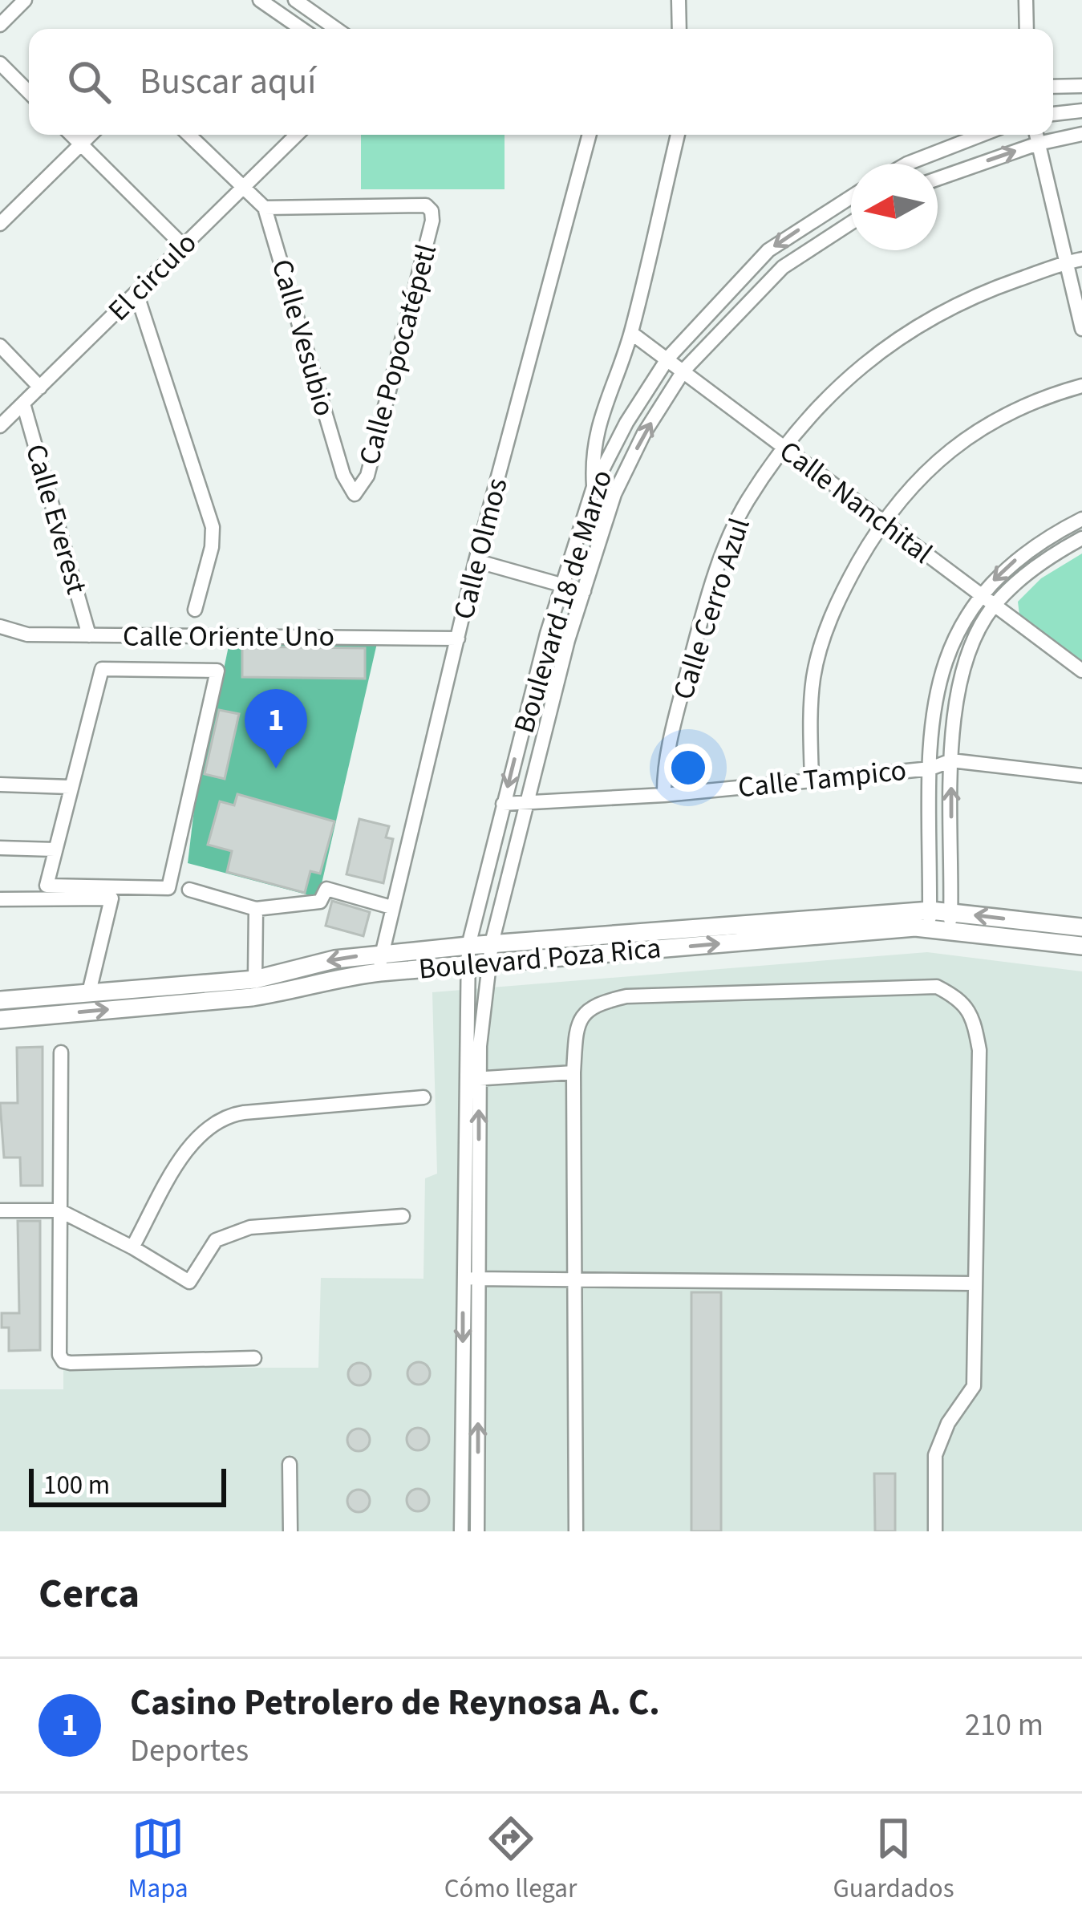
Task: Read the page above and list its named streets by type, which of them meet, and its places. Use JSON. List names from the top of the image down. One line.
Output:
{"streets":{"main road":["Boulevard Poza Rica"],"street":["El circulo","Calle Vesubio","Calle Popocatépetl","Calle Nanchital","Calle Everest","Calle Olmos","Boulevard 18 de Marzo","Calle Cerro Azul","Calle Oriente Uno","Calle Tampico"]},"crossings":[["El circulo","Calle Vesubio"],["El circulo","Calle Everest"],["Calle Vesubio","Calle Popocatépetl"],["Calle Nanchital","Boulevard 18 de Marzo"],["Calle Nanchital","Calle Cerro Azul"],["Calle Everest","Calle Oriente Uno"],["Calle Olmos","Calle Oriente Uno"],["Calle Olmos","Boulevard Poza Rica"],["Boulevard 18 de Marzo","Calle Tampico"],["Boulevard 18 de Marzo","Boulevard Poza Rica"],["Calle Cerro Azul","Calle Tampico"]],"scale_bar":"100 m","north":"left","page":{"search":"Buscar aquí","pins":"1","scale":"100 m","heading":"Cerca","list":[{"mark":"1","name":"Casino Petrolero de Reynosa A. C.","note":"Deportes","value":"210 m"}],"nav":["Mapa","Cómo llegar","Guardados"]}}
